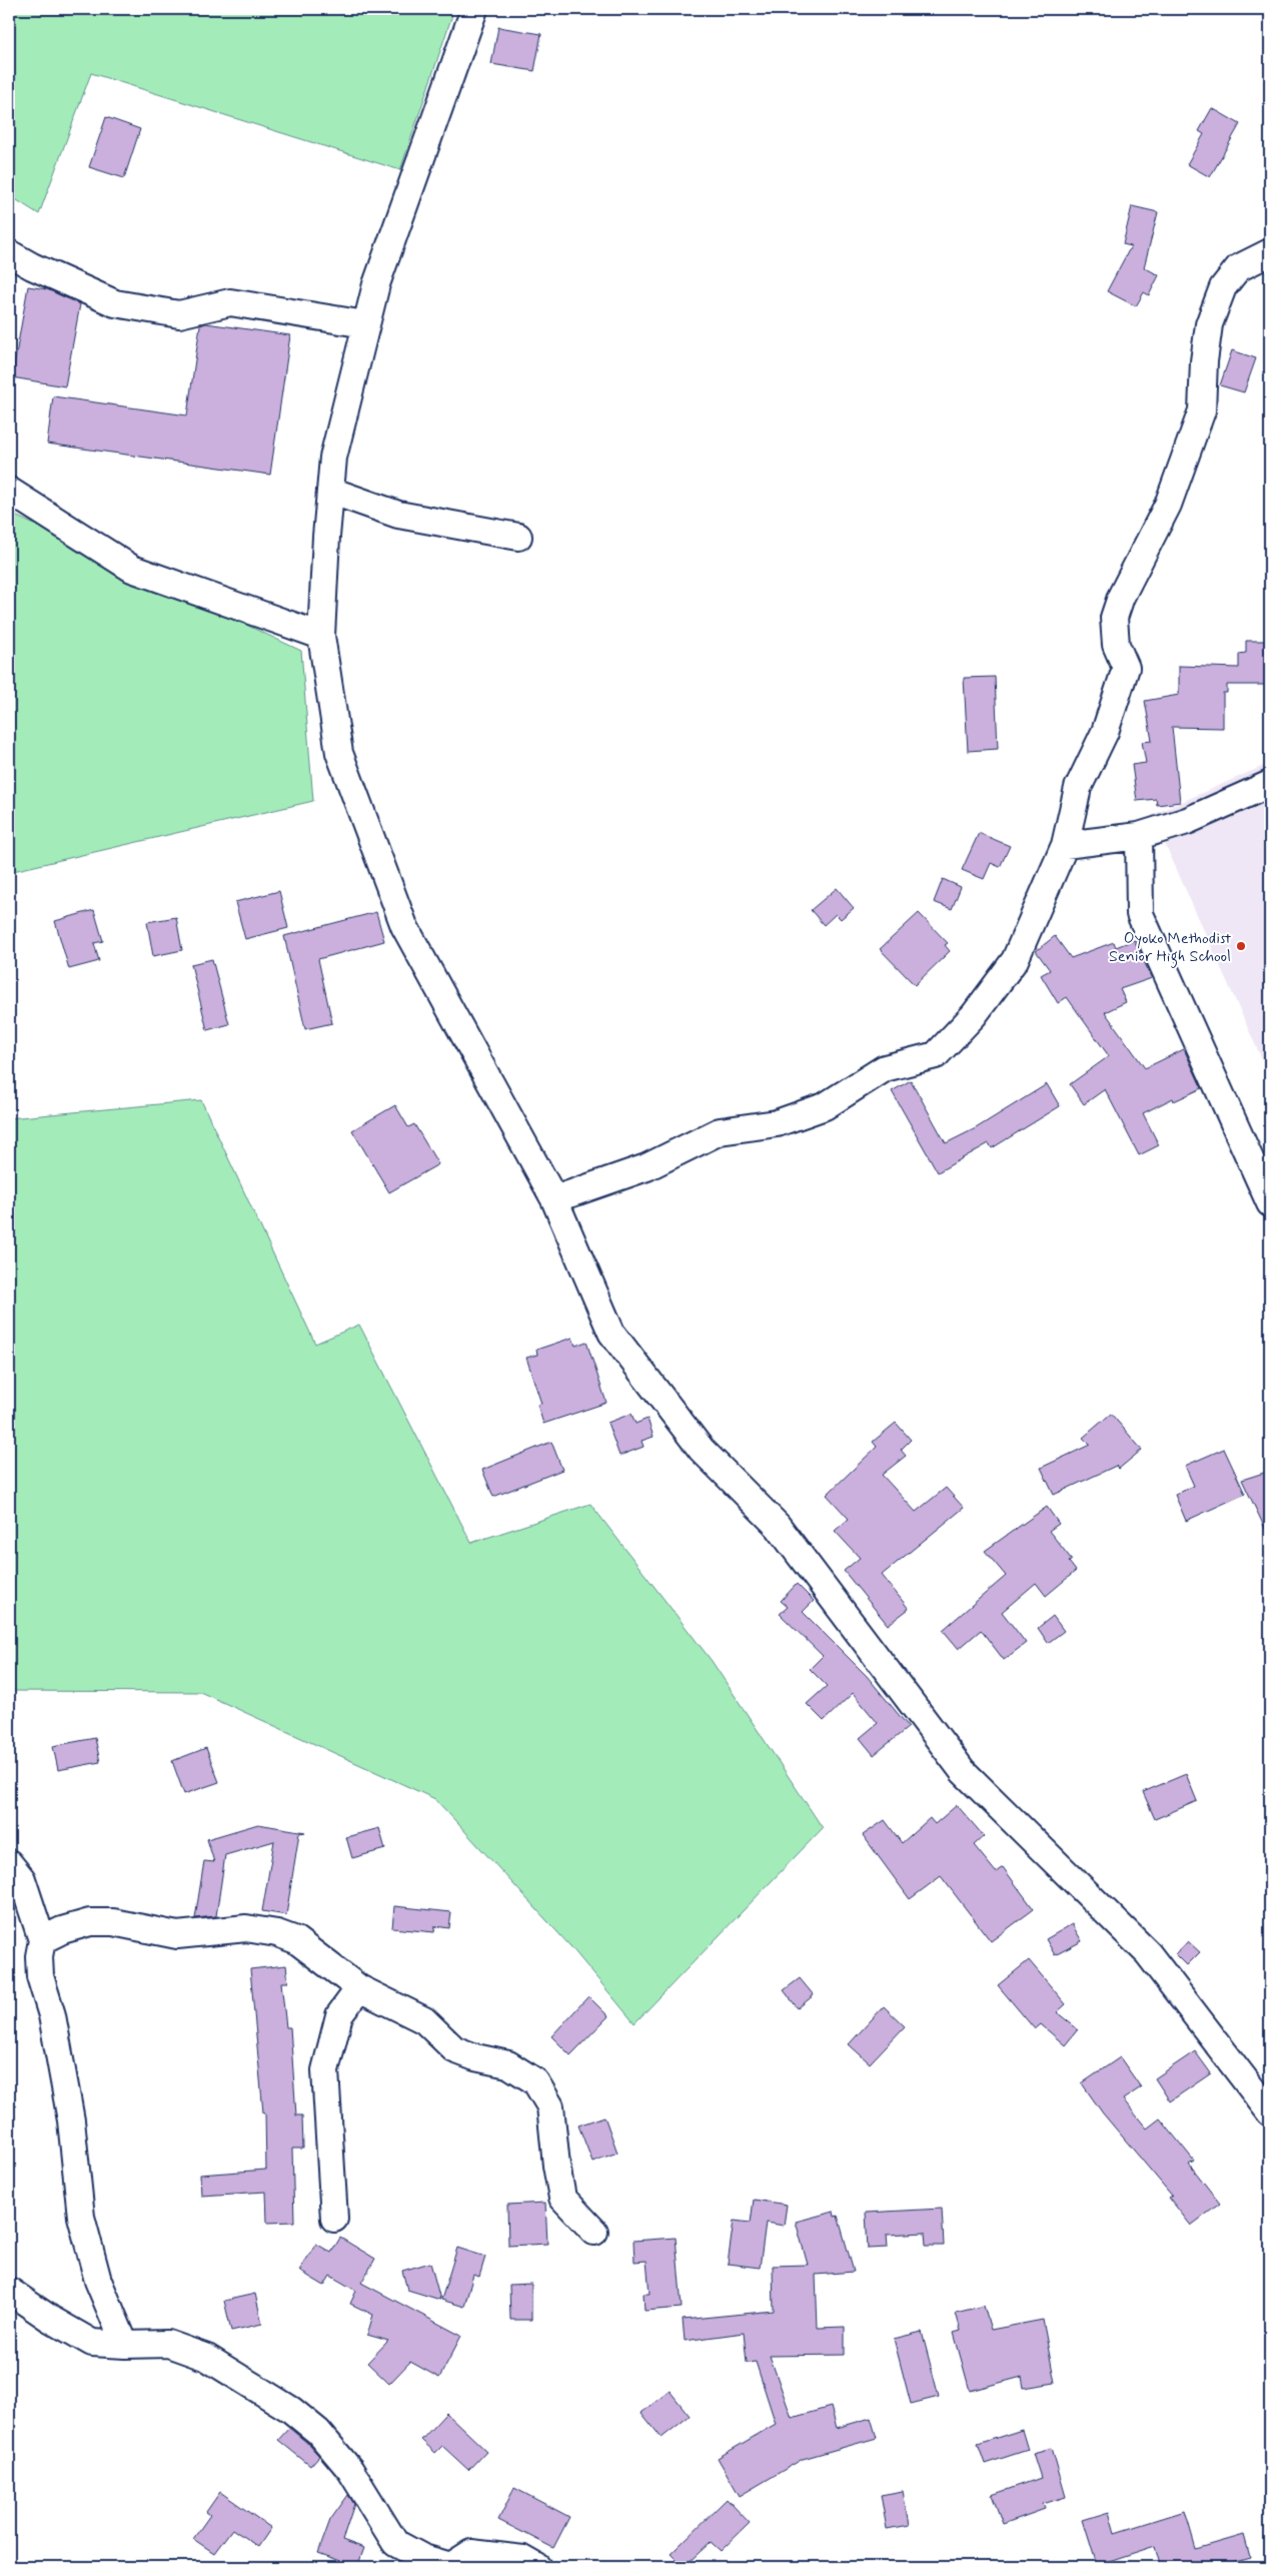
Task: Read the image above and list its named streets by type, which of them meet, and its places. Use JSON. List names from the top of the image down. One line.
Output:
{"places":["Oyoko Methodist Senior High School"]}
